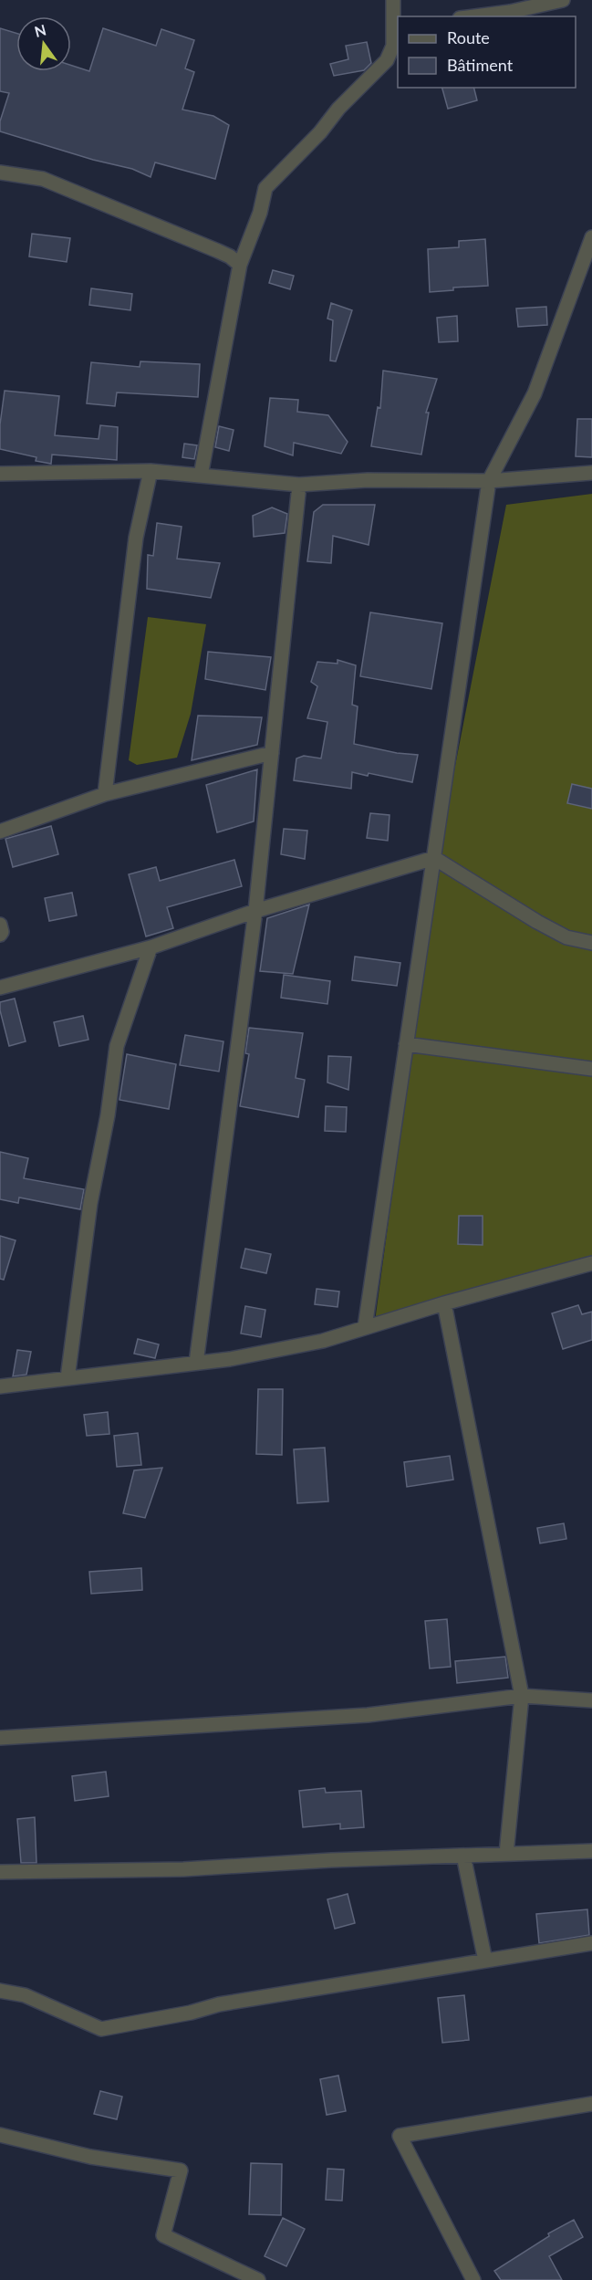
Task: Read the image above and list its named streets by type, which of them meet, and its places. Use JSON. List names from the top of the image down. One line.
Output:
{"legend":["Route","Bâtiment"],"north":"top"}
